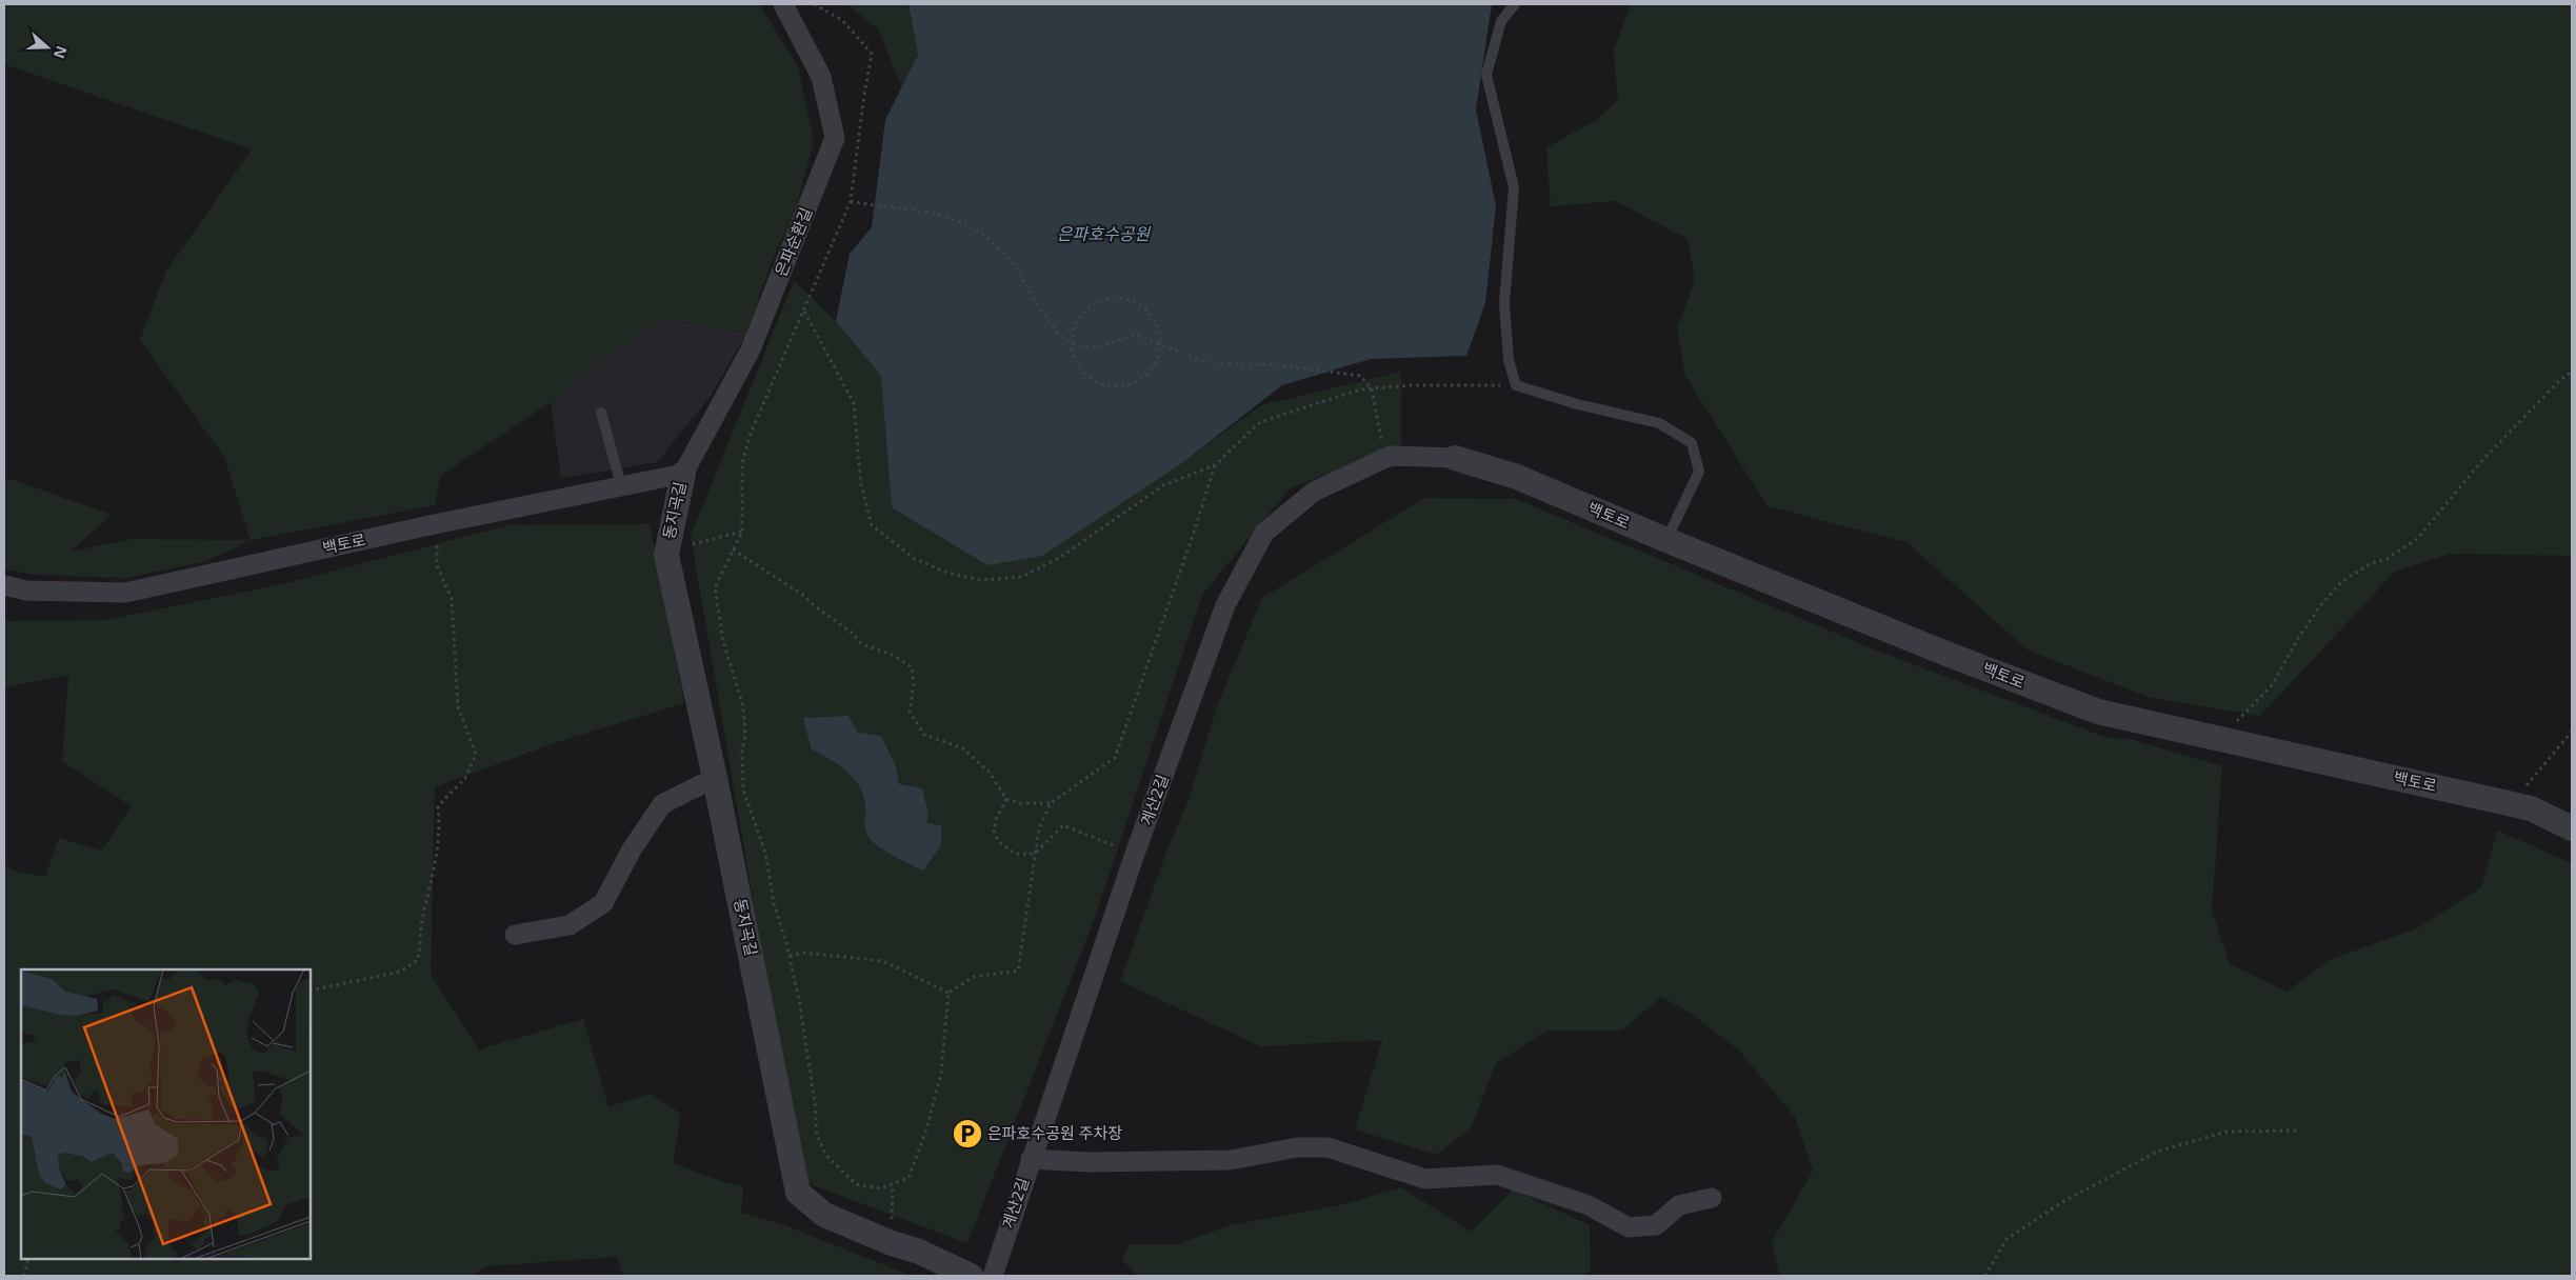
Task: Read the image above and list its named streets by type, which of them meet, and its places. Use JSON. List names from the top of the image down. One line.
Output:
{"streets":{"street":["은파순환길","동지곡길","백토로","계산2길"]},"crossings":[["은파순환길","동지곡길"],["은파순환길","백토로"],["동지곡길","백토로"],["백토로","계산2길"]],"water":["은파호수공원"],"places":{"parking":["은파호수공원 주차장"]},"north":"right"}
